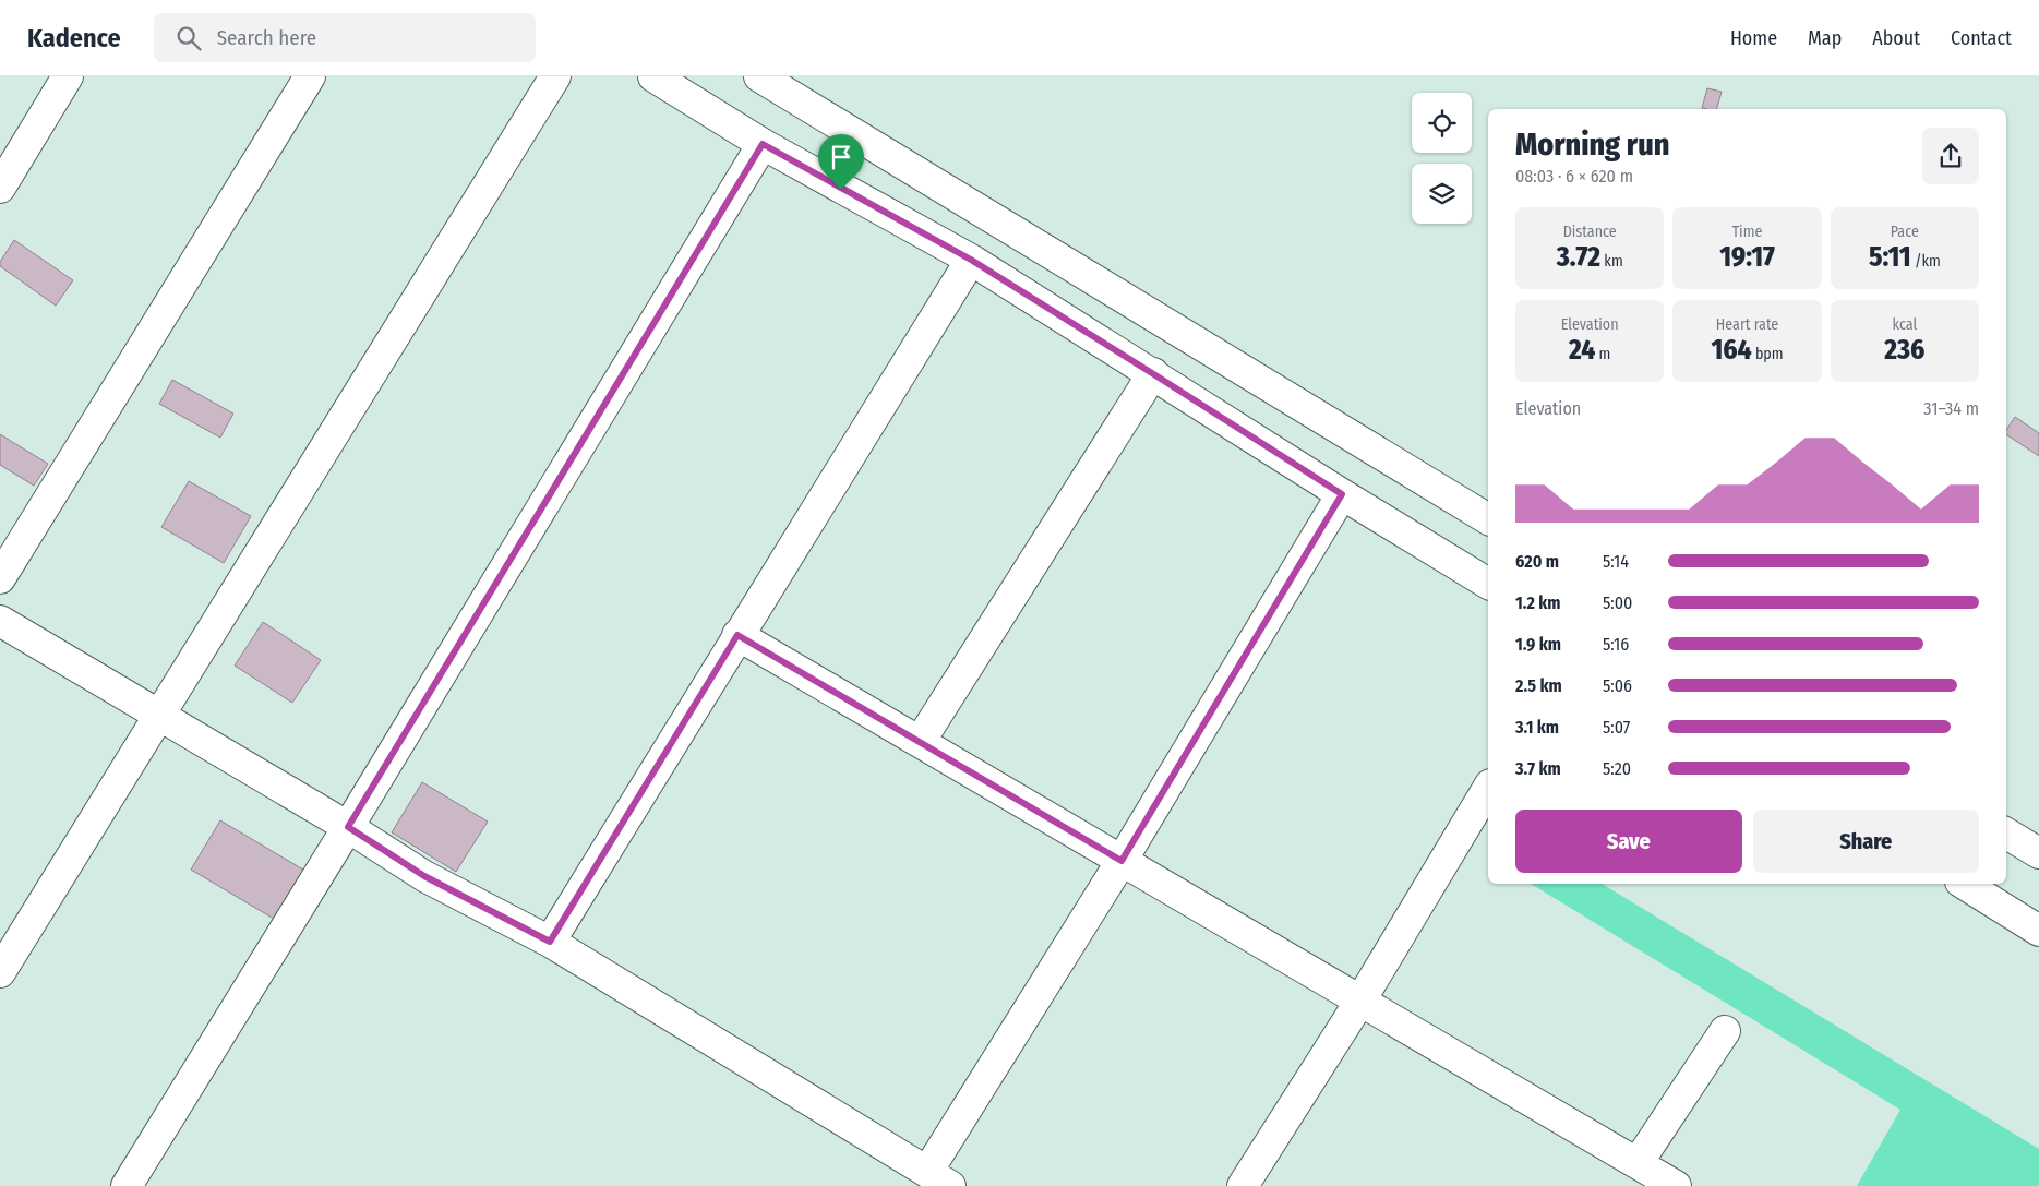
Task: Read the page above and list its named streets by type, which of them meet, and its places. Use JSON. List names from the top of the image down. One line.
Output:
{"page":{"header":"Kadence","search":"Search here","nav":["Home","Map","About","Contact"],"heading":["Morning run","08:03 · 6 × 620 m"],"stats":[["Distance","3.72 km"],["Time","19:17"],["Pace","5:11 /km"],["Elevation","24 m"],["Heart rate","164 bpm"],["kcal","236"]],"chart":["Elevation","31–34 m"],"list":[{"name":"620 m","note":"5:14"},{"name":"1.2 km","note":"5:00"},{"name":"1.9 km","note":"5:16"},{"name":"2.5 km","note":"5:06"},{"name":"3.1 km","note":"5:07"},{"name":"3.7 km","note":"5:20"}],"buttons":["Save","Share"]}}
